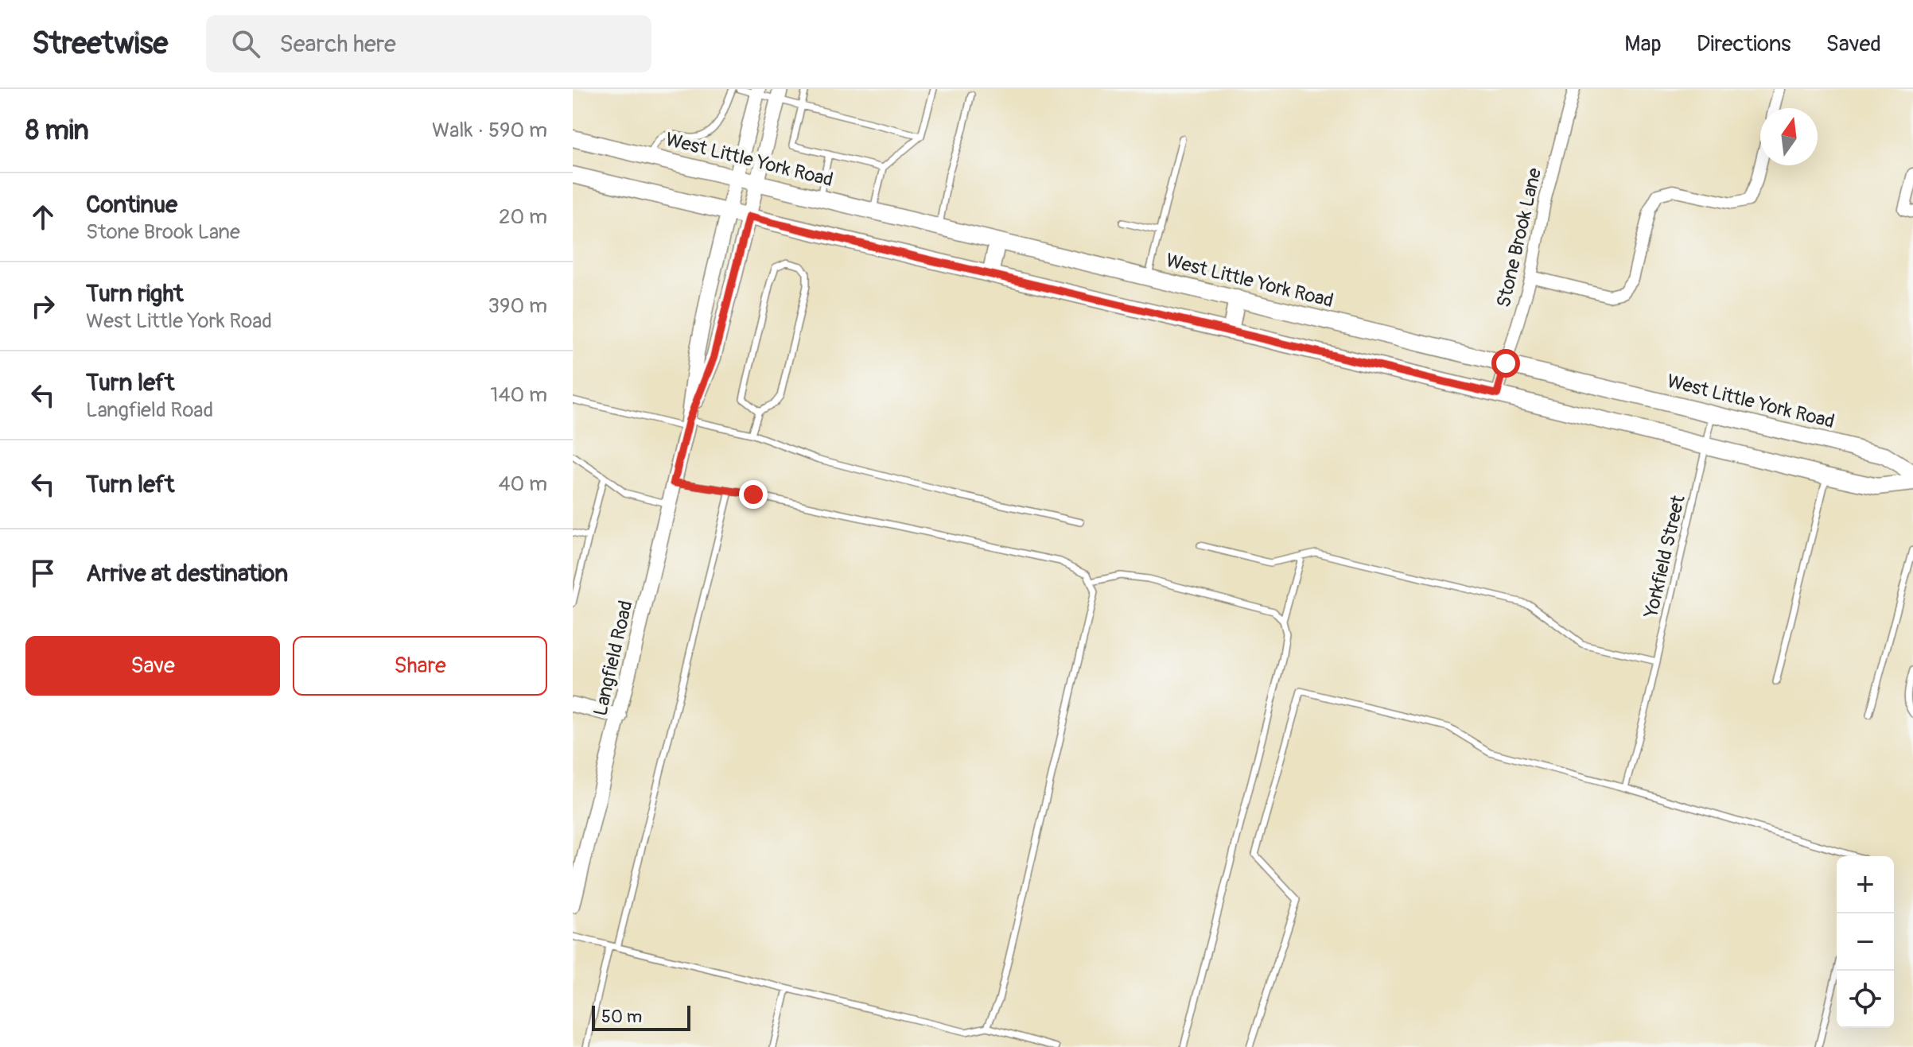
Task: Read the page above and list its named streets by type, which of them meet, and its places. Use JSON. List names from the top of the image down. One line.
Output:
{"streets":{"main road":["West Little York Road"],"street":["Stone Brook Lane","Langfield Road"],"lane":["Yorkfield Street"]},"crossings":[["West Little York Road","Stone Brook Lane"],["West Little York Road","Yorkfield Street"],["West Little York Road","Langfield Road"]],"scale_bar":"50 m","north":"top","page":{"header":"Streetwise","search":"Search here","nav":["Map","Directions","Saved"],"heading":["8 min","Walk · 590 m"],"list":[["Continue","Stone Brook Lane","20 m"],["Turn right","West Little York Road","390 m"],["Turn left","Langfield Road","140 m"],["Turn left","40 m"],"Arrive at destination"],"buttons":["Save","Share"],"map_buttons":["+","−"],"scale":"50 m"}}
